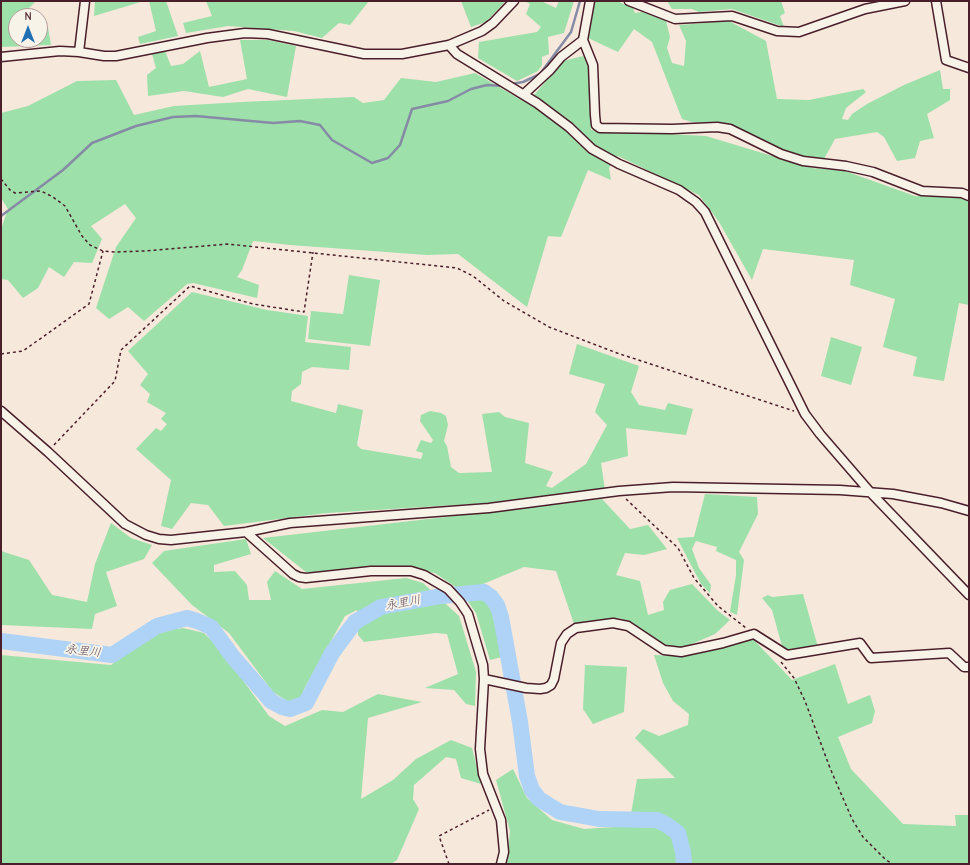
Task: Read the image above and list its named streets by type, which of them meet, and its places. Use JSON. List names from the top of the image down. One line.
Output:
{"water":["永里川"],"north":"top"}
